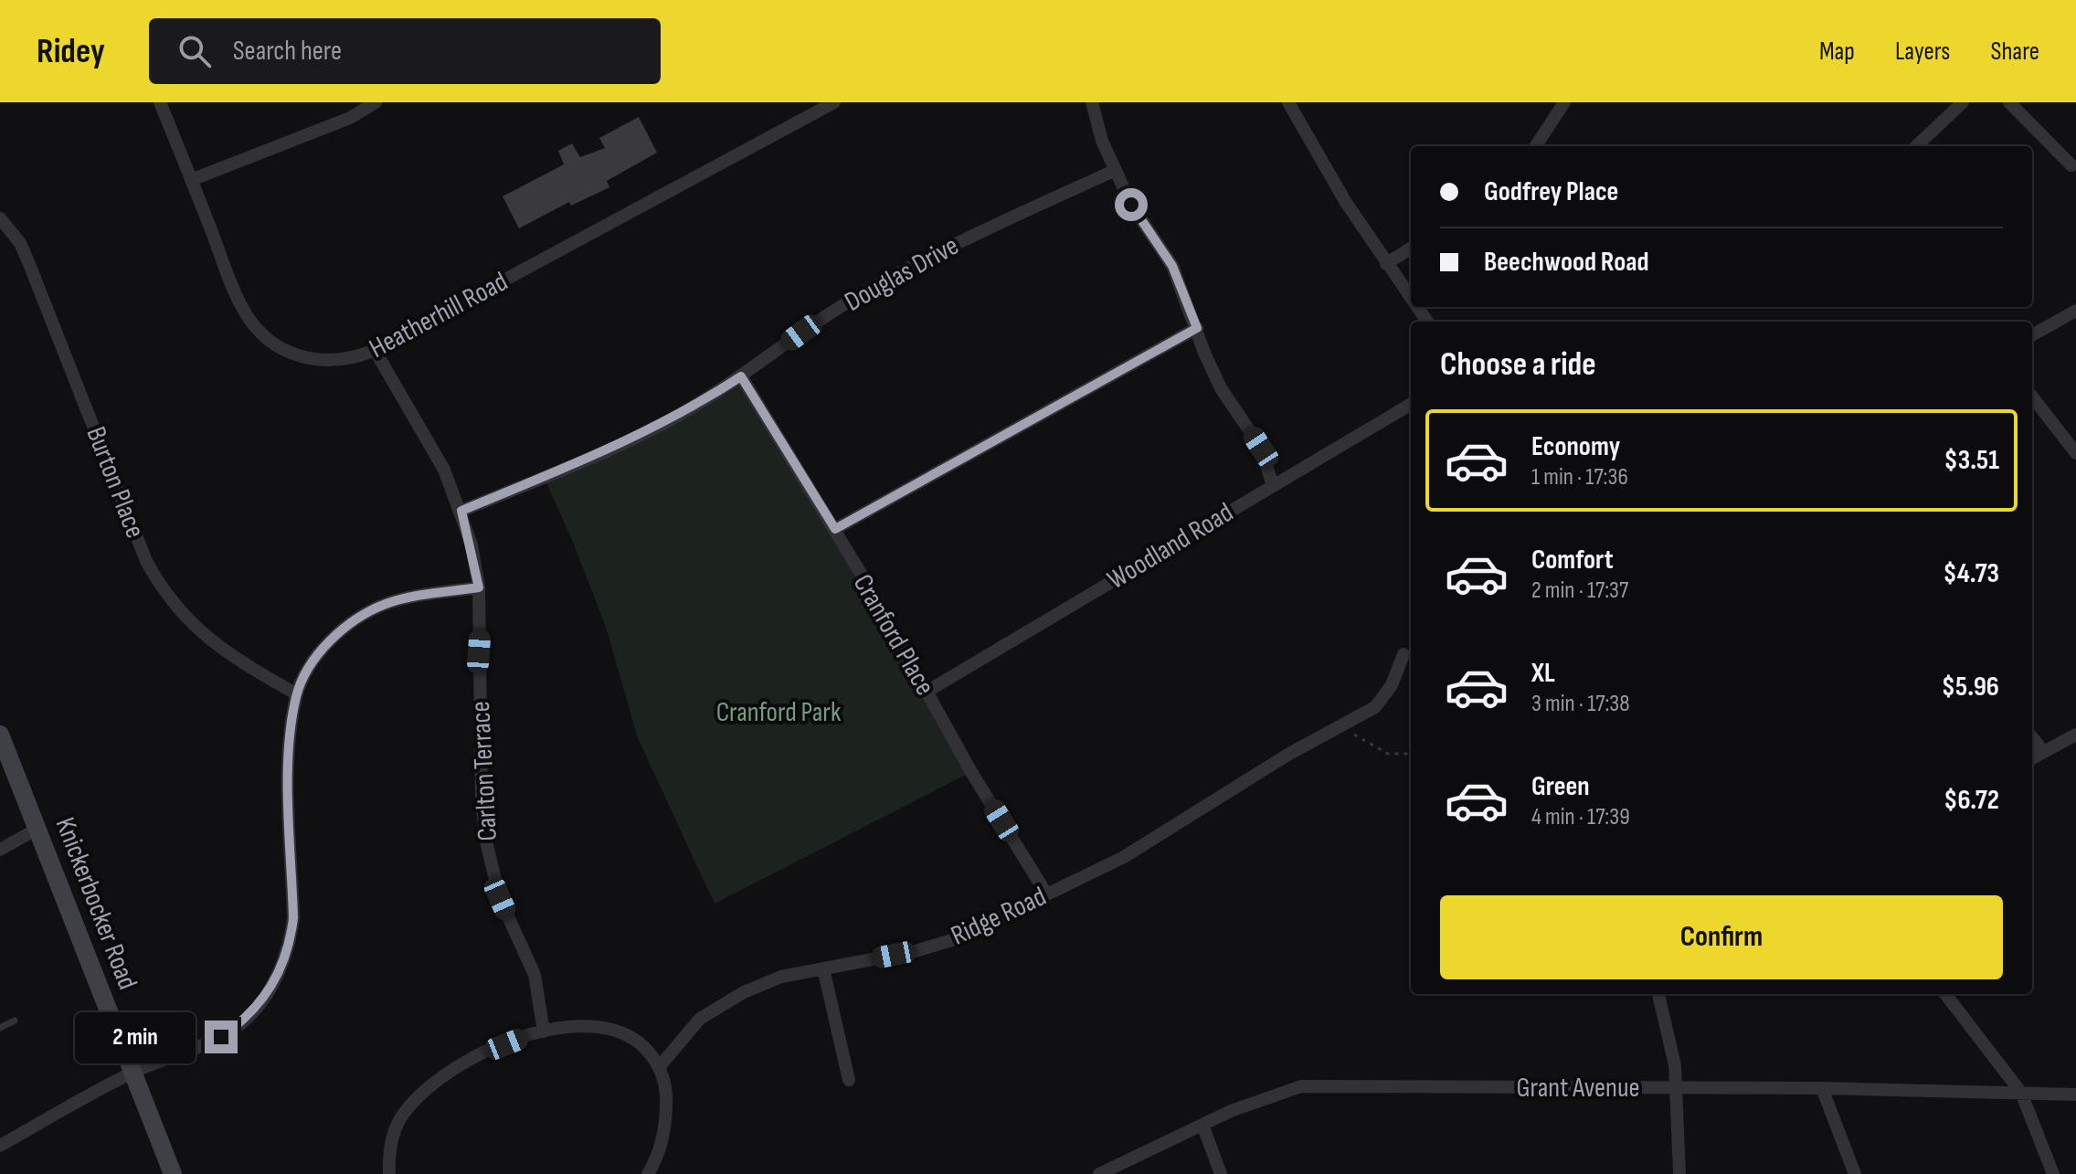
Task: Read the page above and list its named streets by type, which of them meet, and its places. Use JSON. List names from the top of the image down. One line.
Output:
{"streets":{"main road":["Knickerbocker Road"],"street":["Douglas Drive","Heatherhill Road","Burton Place","Woodland Road","Cranford Place","Carlton Terrace","Ridge Road","Grant Avenue"]},"crossings":[["Douglas Drive","Cranford Place"],["Douglas Drive","Carlton Terrace"],["Heatherhill Road","Carlton Terrace"],["Woodland Road","Cranford Place"],["Cranford Place","Ridge Road"]],"parks":["Cranford Park"],"page":{"header":"Ridey","search":"Search here","nav":["Map","Layers","Share"],"banner":["Godfrey Place","Beechwood Road"],"heading":"Choose a ride","list":[{"name":"Economy","note":"1 min · 17:36","value":"$3.51"},{"name":"Comfort","note":"2 min · 17:37","value":"$4.73"},{"name":"XL","note":"3 min · 17:38","value":"$5.96"},{"name":"Green","note":"4 min · 17:39","value":"$6.72"}],"buttons":"Confirm","bubble":"2 min"}}
